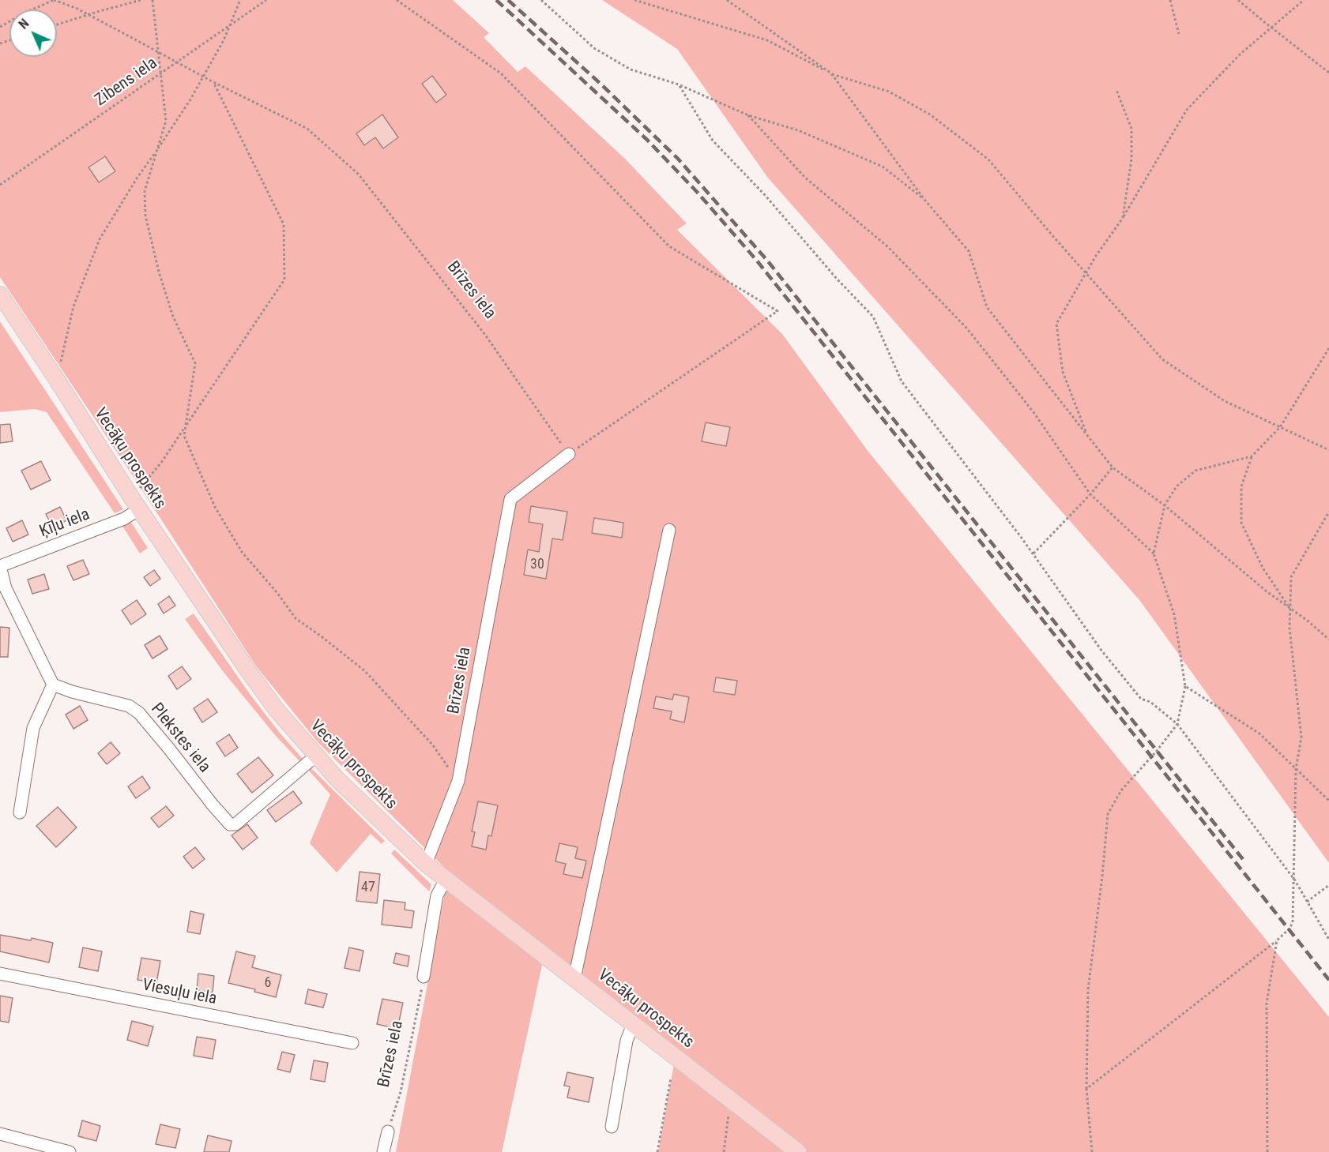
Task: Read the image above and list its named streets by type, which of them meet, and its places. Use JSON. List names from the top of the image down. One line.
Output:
{"streets":{"main road":["Vecāķu prospekts"],"street":["Brīzes iela","Ķīļu iela","Plekstes iela","Viesuļu iela"],"path":["Zibens iela"]},"crossings":[["Zibens iela","Brīzes iela"],["Brīzes iela","Vecāķu prospekts"],["Vecāķu prospekts","Ķīļu iela"],["Vecāķu prospekts","Plekstes iela"]],"house_numbers":["30","47","6"],"north":"top left"}
